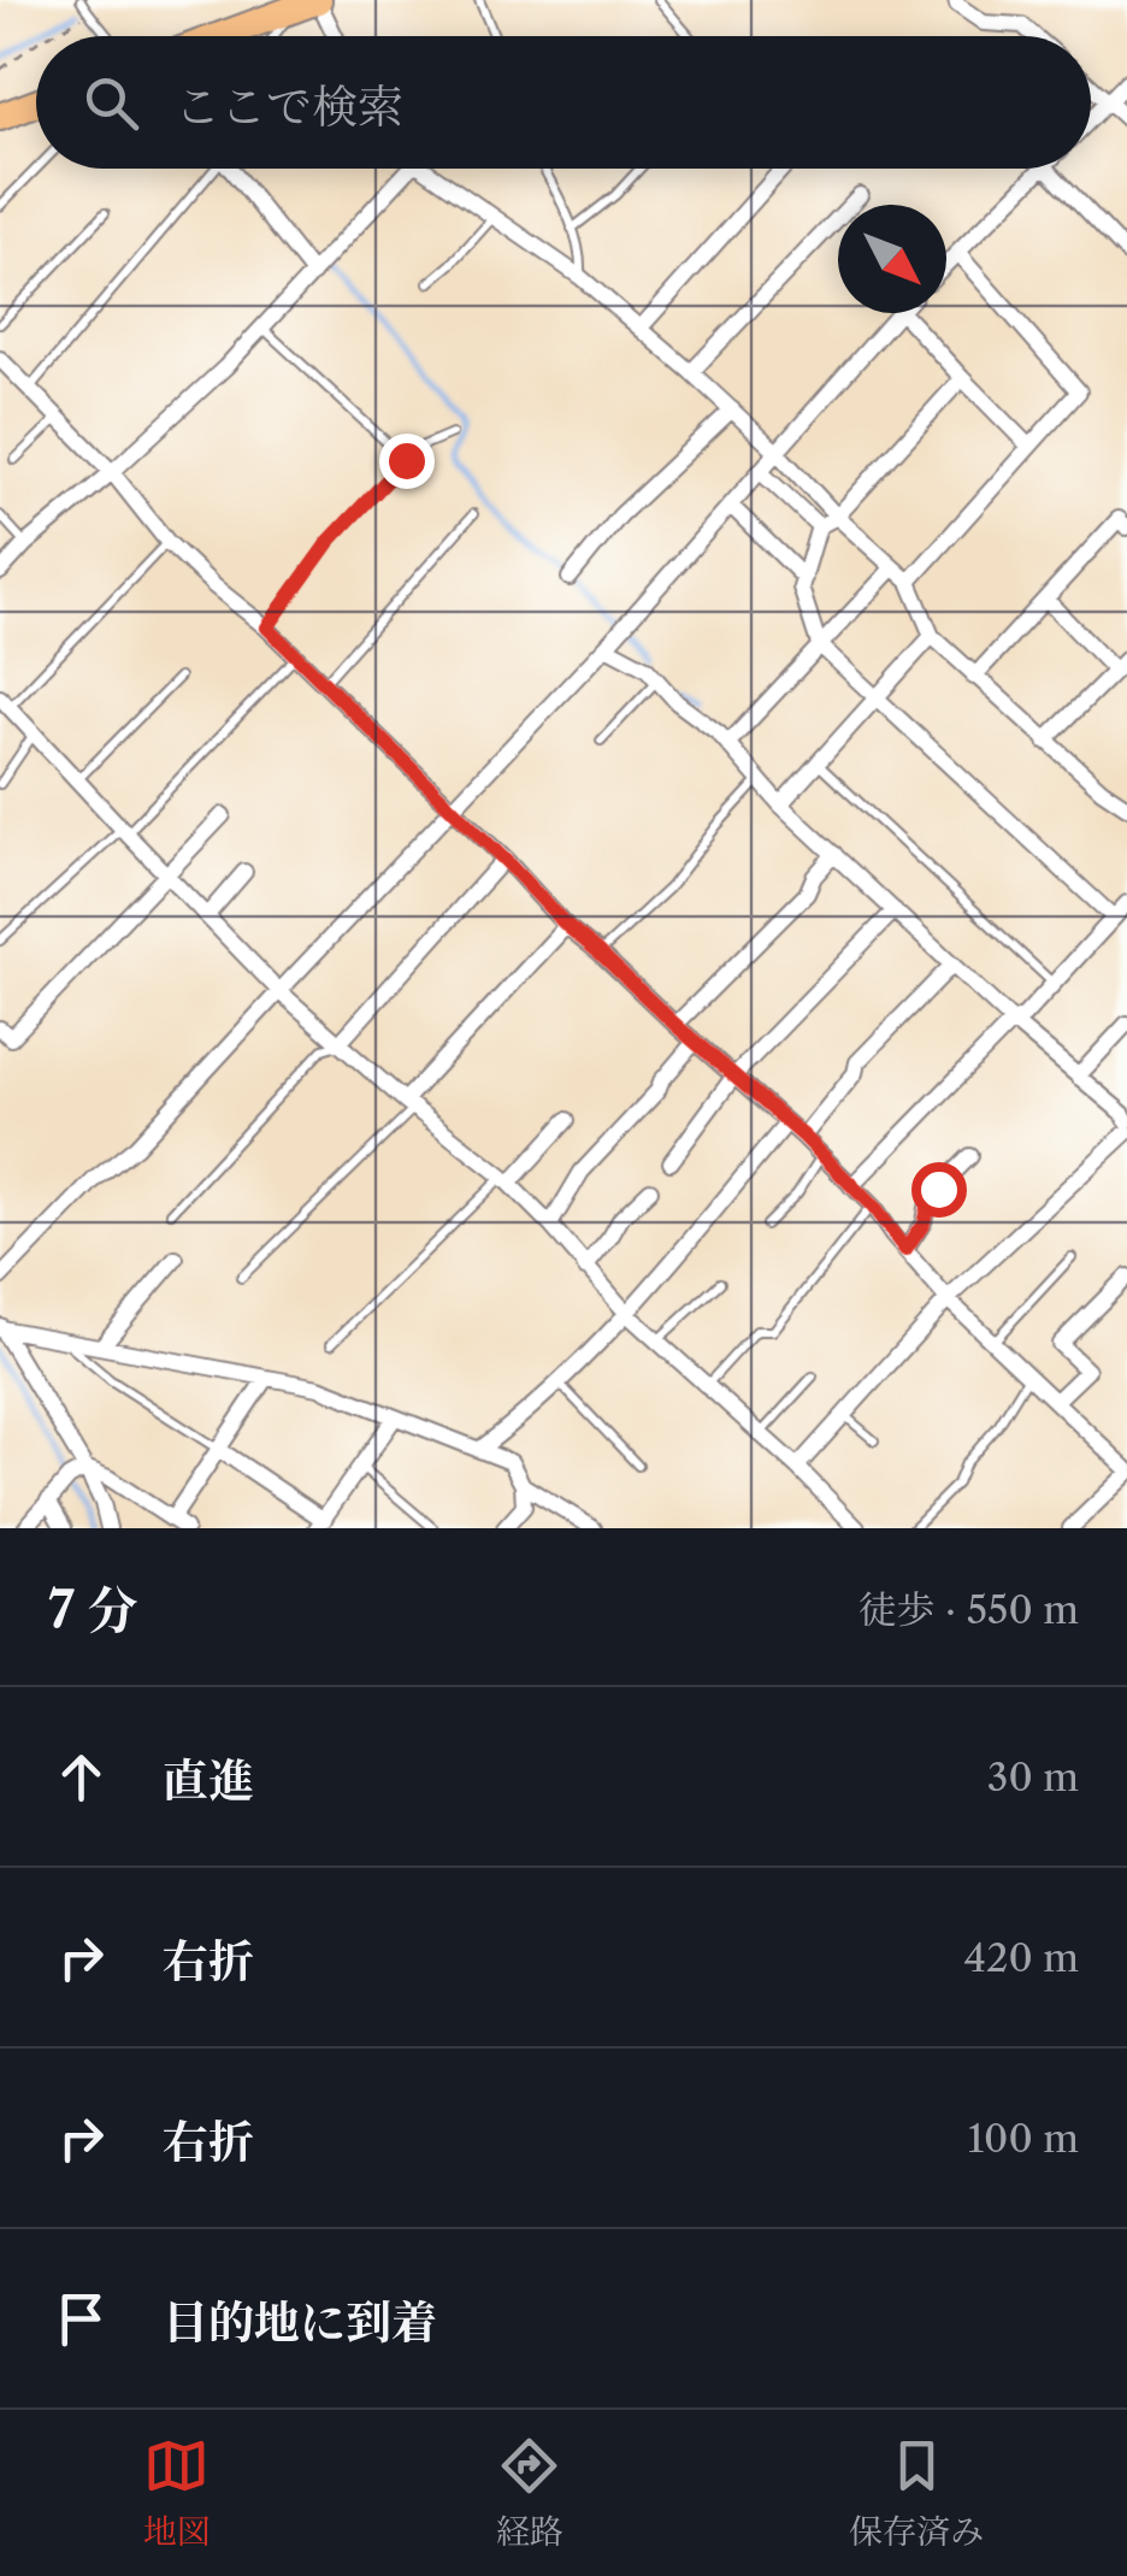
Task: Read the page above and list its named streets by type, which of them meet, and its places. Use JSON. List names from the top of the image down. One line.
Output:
{"north":"bottom right","page":{"search":"ここで検索","heading":["7 分","徒歩 · 550 m"],"list":[["直進","30 m"],["右折","420 m"],["右折","100 m"],"目的地に到着"],"nav":["地図","経路","保存済み"]}}
